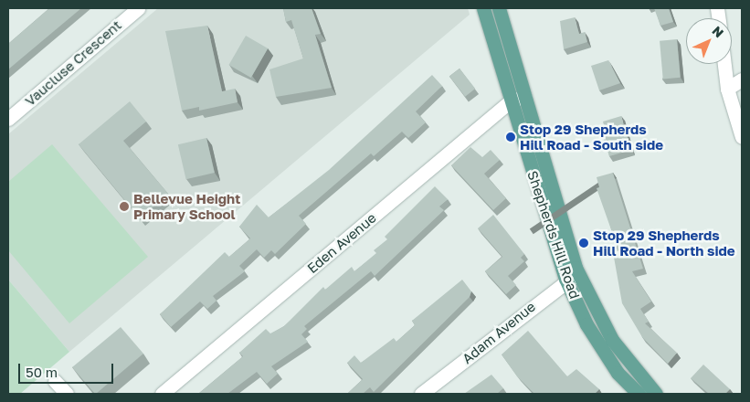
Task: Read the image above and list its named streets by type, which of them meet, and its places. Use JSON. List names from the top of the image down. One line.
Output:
{"streets":{"main road":["Shepherds Hill Road"],"street":["Vaucluse Crescent","Eden Avenue","Adam Avenue"]},"crossings":[["Shepherds Hill Road","Eden Avenue"],["Shepherds Hill Road","Adam Avenue"]],"places":["Stop 29 Shepherds Hill Road - South side","Bellevue Height Primary School","Stop 29 Shepherds Hill Road - North side"],"scale_bar":"50 m","north":"top right"}
